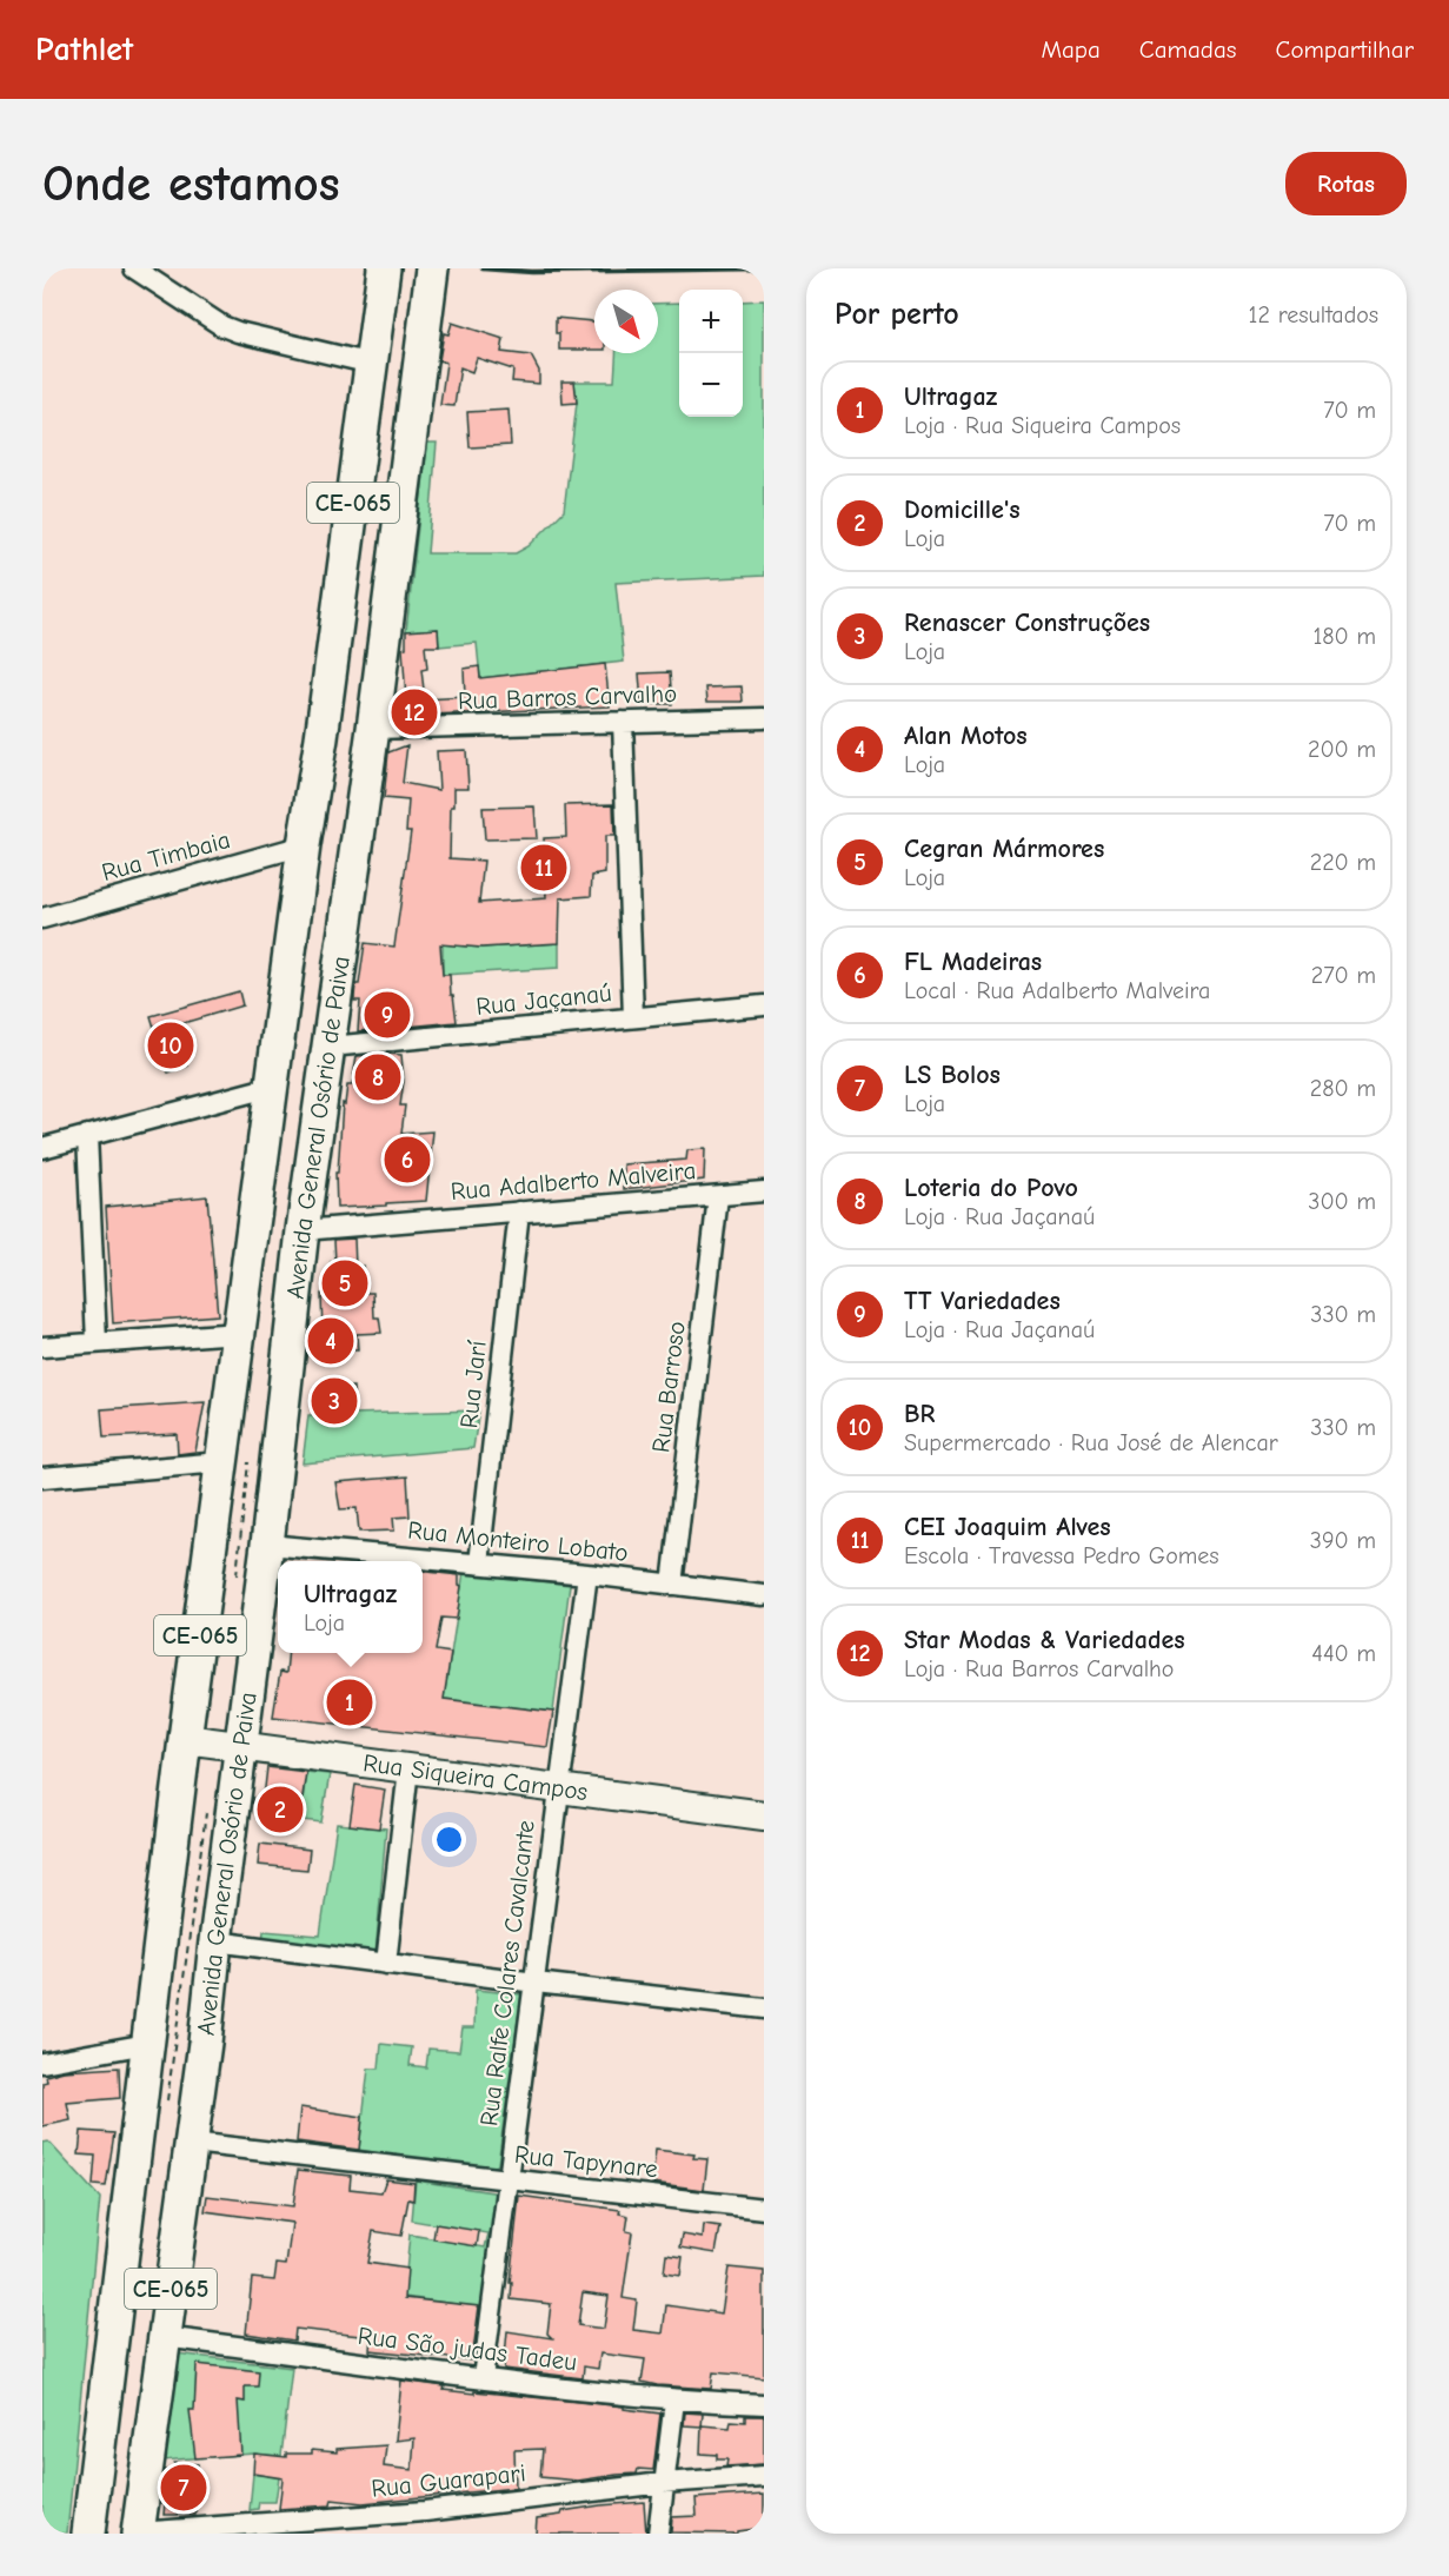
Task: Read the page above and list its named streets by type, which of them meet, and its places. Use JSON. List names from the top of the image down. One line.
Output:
{"streets":{"main road":["CE-065","Avenida General Osório de Paiva"],"street":["Rua Barros Carvalho","Rua Timbaia","Rua Jaçanaú","Rua Adalberto Malveira","Rua Jarí","Rua Barroso","Rua Monteiro Lobato","Rua Siqueira Campos","Rua Ralfe Colares Cavalcante","Rua Tapynare","Rua São judas Tadeu","Rua Guarapari"]},"crossings":[["Rua Barros Carvalho","Avenida General Osório de Paiva"],["Rua Timbaia","Avenida General Osório de Paiva"],["Rua Jaçanaú","Avenida General Osório de Paiva"],["Avenida General Osório de Paiva","Rua Adalberto Malveira"],["Avenida General Osório de Paiva","Rua Monteiro Lobato"],["Avenida General Osório de Paiva","Rua Siqueira Campos"],["Avenida General Osório de Paiva","Rua Tapynare"],["Avenida General Osório de Paiva","Rua São judas Tadeu"],["Avenida General Osório de Paiva","Rua Guarapari"],["Rua Adalberto Malveira","Rua Jarí"],["Rua Adalberto Malveira","Rua Barroso"],["Rua Jarí","Rua Monteiro Lobato"],["Rua Barroso","Rua Monteiro Lobato"],["Rua Monteiro Lobato","Rua Ralfe Colares Cavalcante"],["Rua Siqueira Campos","Rua Ralfe Colares Cavalcante"],["Rua Ralfe Colares Cavalcante","Rua Tapynare"],["Rua Ralfe Colares Cavalcante","Rua São judas Tadeu"]],"north":"bottom right","page":{"header":"Pathlet","nav":["Mapa","Camadas","Compartilhar"],"buttons":"Rotas","title":"Onde estamos","heading":["Por perto","12 resultados"],"map_buttons":["+","−"],"list":[{"mark":"1","name":"Ultragaz","note":"Loja · Rua Siqueira Campos","value":"70 m"},{"mark":"2","name":"Domicille's","note":"Loja","value":"70 m"},{"mark":"3","name":"Renascer Construções","note":"Loja","value":"180 m"},{"mark":"4","name":"Alan Motos","note":"Loja","value":"200 m"},{"mark":"5","name":"Cegran Mármores","note":"Loja","value":"220 m"},{"mark":"6","name":"FL Madeiras","note":"Local · Rua Adalberto Malveira","value":"270 m"},{"mark":"7","name":"LS Bolos","note":"Loja","value":"280 m"},{"mark":"8","name":"Loteria do Povo","note":"Loja · Rua Jaçanaú","value":"300 m"},{"mark":"9","name":"TT Variedades","note":"Loja · Rua Jaçanaú","value":"330 m"},{"mark":"10","name":"BR","note":"Supermercado · Rua José de Alencar","value":"330 m"},{"mark":"11","name":"CEI Joaquim Alves","note":"Escola · Travessa Pedro Gomes","value":"390 m"},{"mark":"12","name":"Star Modas & Variedades","note":"Loja · Rua Barros Carvalho","value":"440 m"}],"pins":["12","11","9","10","8","6","5","4","3","1","2","7"],"popup":["Ultragaz","Loja"]}}
